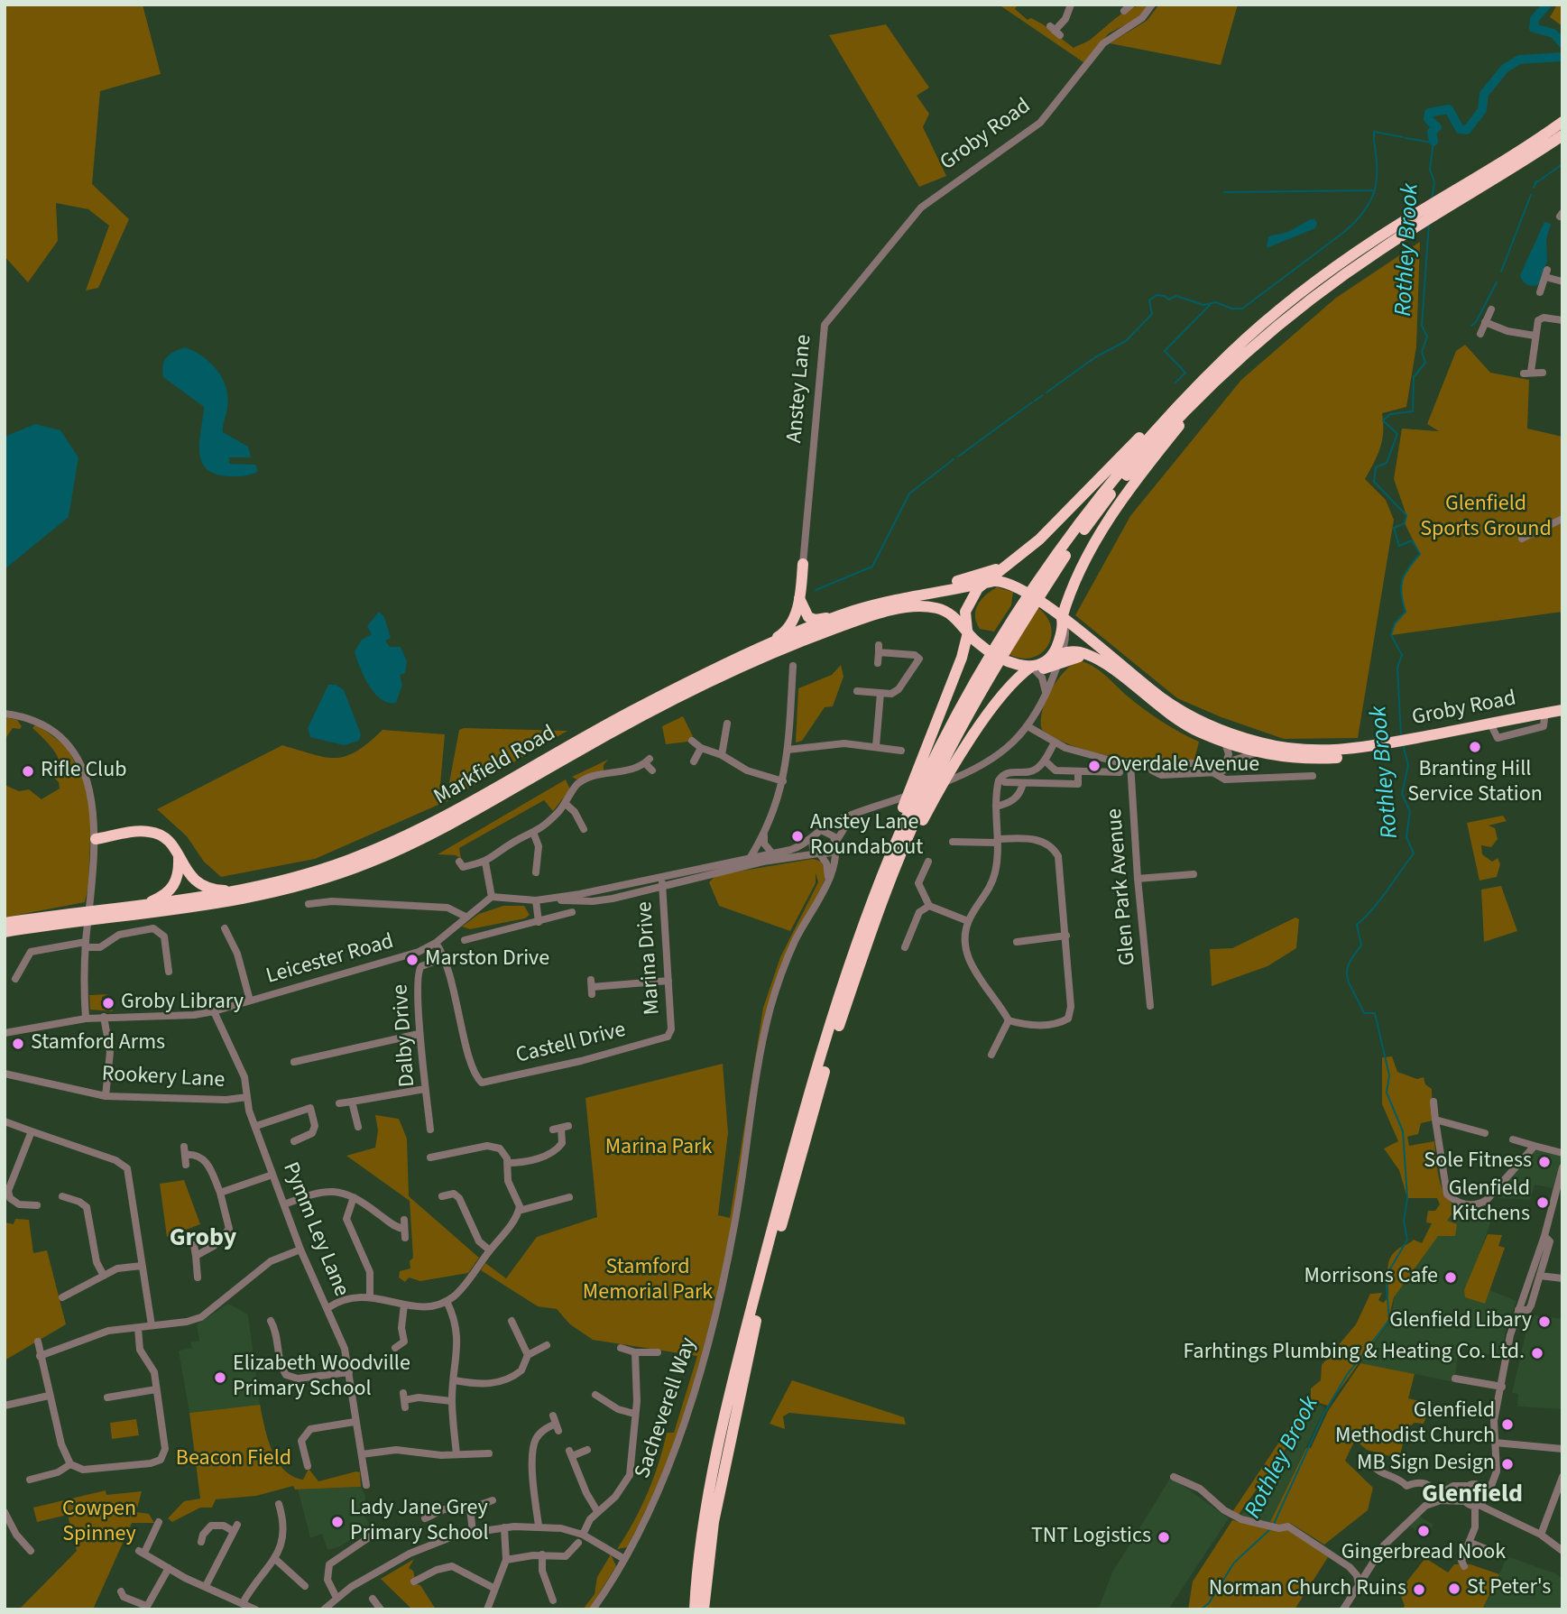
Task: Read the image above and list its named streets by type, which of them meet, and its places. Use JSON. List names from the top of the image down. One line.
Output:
{"streets":{"highway":["Groby Road","Markfield Road"],"street":["Anstey Lane","Glen Park Avenue","Marina Drive","Leicester Road","Dalby Drive","Castell Drive","Rookery Lane","Pymm Ley Lane","Sacheverell Way"]},"crossings":[["Groby Road","Anstey Lane"],["Groby Road","Markfield Road"],["Groby Road","Glen Park Avenue"],["Marina Drive","Castell Drive"],["Leicester Road","Pymm Ley Lane"],["Dalby Drive","Castell Drive"],["Rookery Lane","Pymm Ley Lane"]],"districts":["Groby","Glenfield"],"water":["Rothley Brook"],"parks":["Glenfield Sports Ground","Marina Park","Stamford Memorial Park","Beacon Field","Cowpen Spinney"],"places":["Branting Hill Service Station","Overdale Avenue","Rifle Club","Anstey Lane Roundabout","Marston Drive","Groby Library","Stamford Arms","Sole Fitness","Glenfield Kitchens","Morrisons Cafe","Glenfield Libary","Farhtings Plumbing & Heating Co. Ltd.","Elizabeth Woodville Primary School","Glenfield Methodist Church","MB Sign Design","Lady Jane Grey Primary School","Gingerbread Nook","TNT Logistics","St Peter's","Norman Church Ruins"]}
